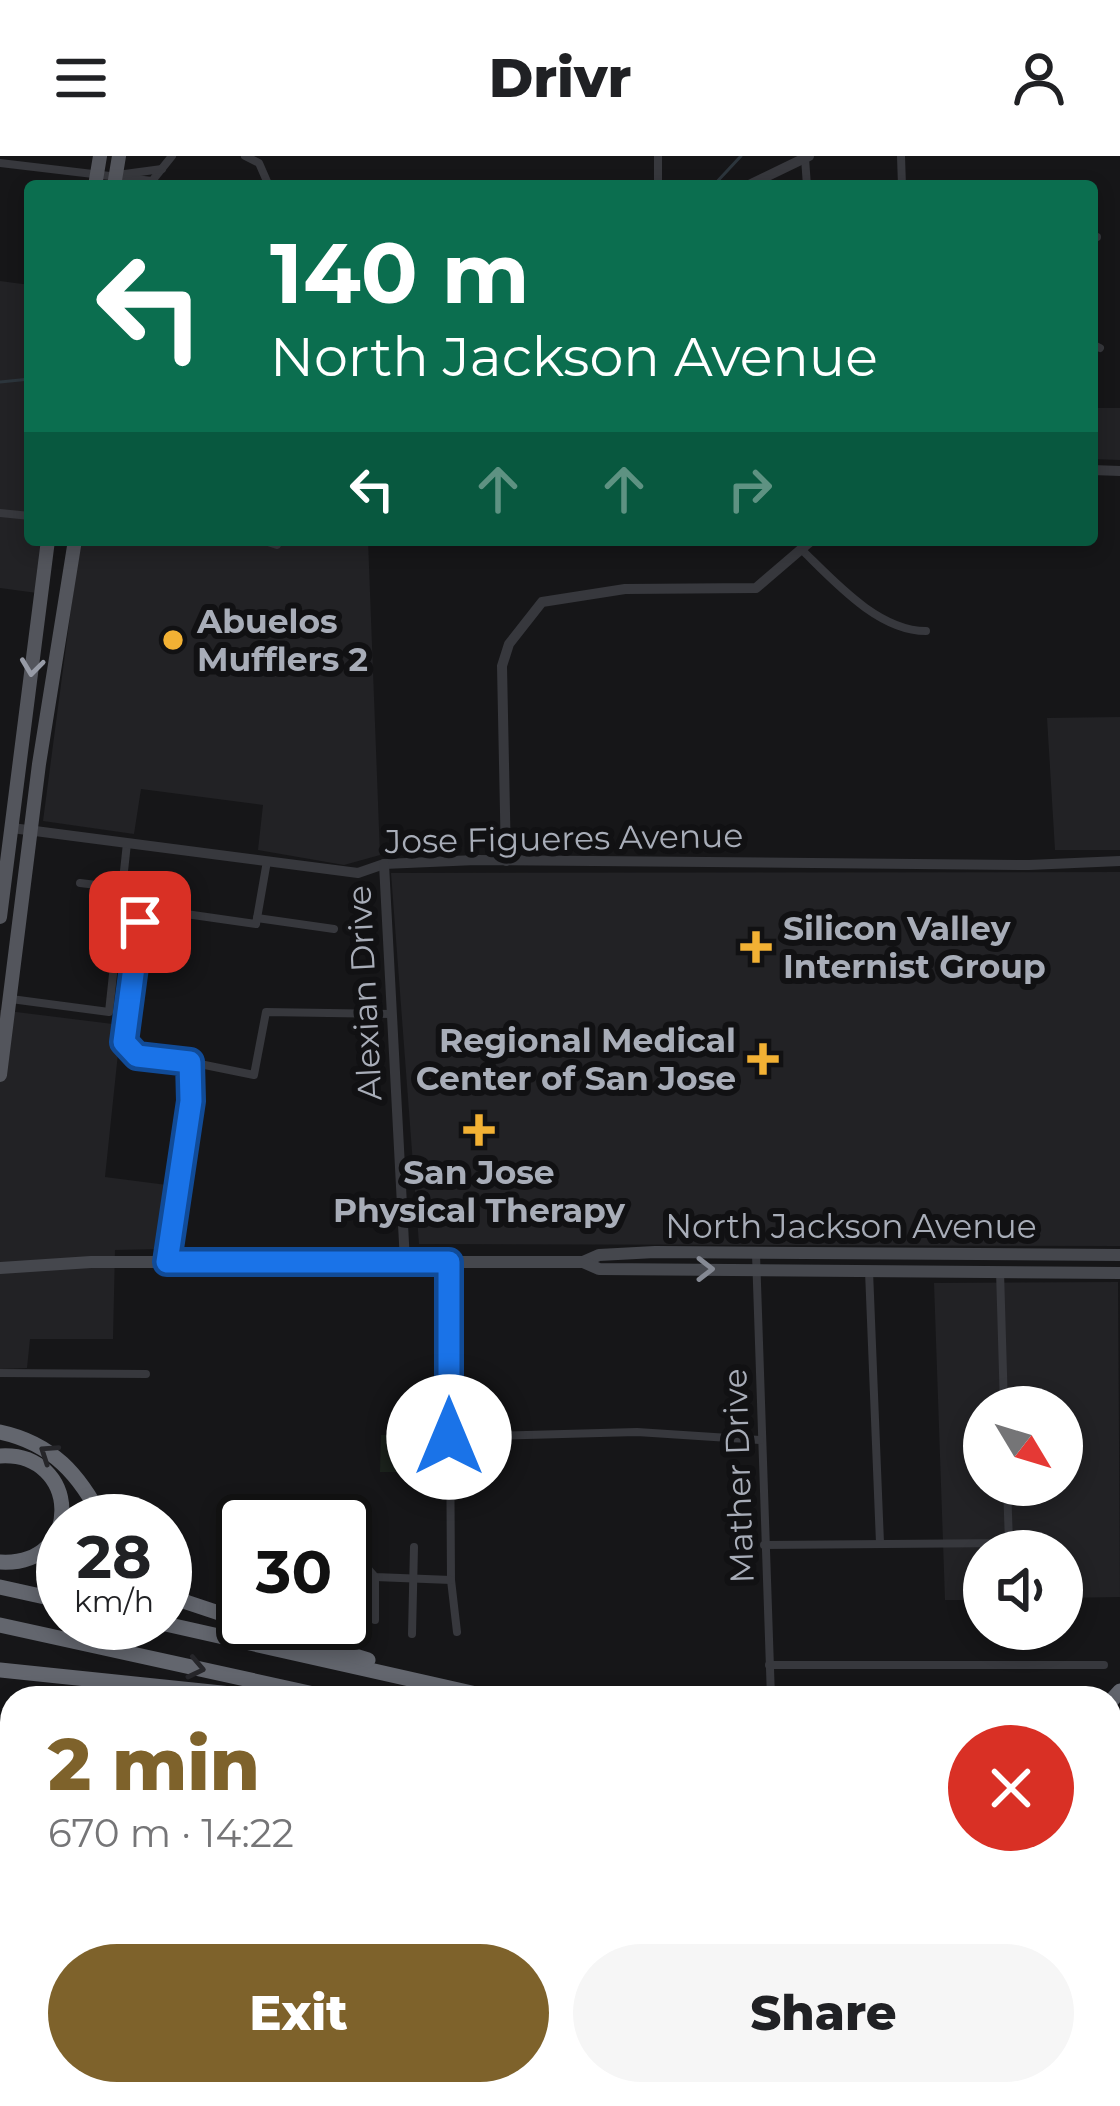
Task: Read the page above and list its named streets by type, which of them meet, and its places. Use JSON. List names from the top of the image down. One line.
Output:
{"streets":{"main road":["North Jackson Avenue"],"street":["Jose Figueres Avenue","Alexian Drive","Mather Drive"]},"crossings":[["Jose Figueres Avenue","Alexian Drive"],["Alexian Drive","North Jackson Avenue"],["North Jackson Avenue","Mather Drive"]],"places":{"other":["Abuelos Mufflers 2"],"health":["Silicon Valley Internist Group","Regional Medical Center of San Jose","San Jose Physical Therapy"]},"north":"bottom right","page":{"header":"Drivr","turn":["140 m","North Jackson Avenue"],"speed":"28 km/h","limit":"30","heading":["2 min","670 m · 14:22"],"buttons":["Exit","Share"]}}
